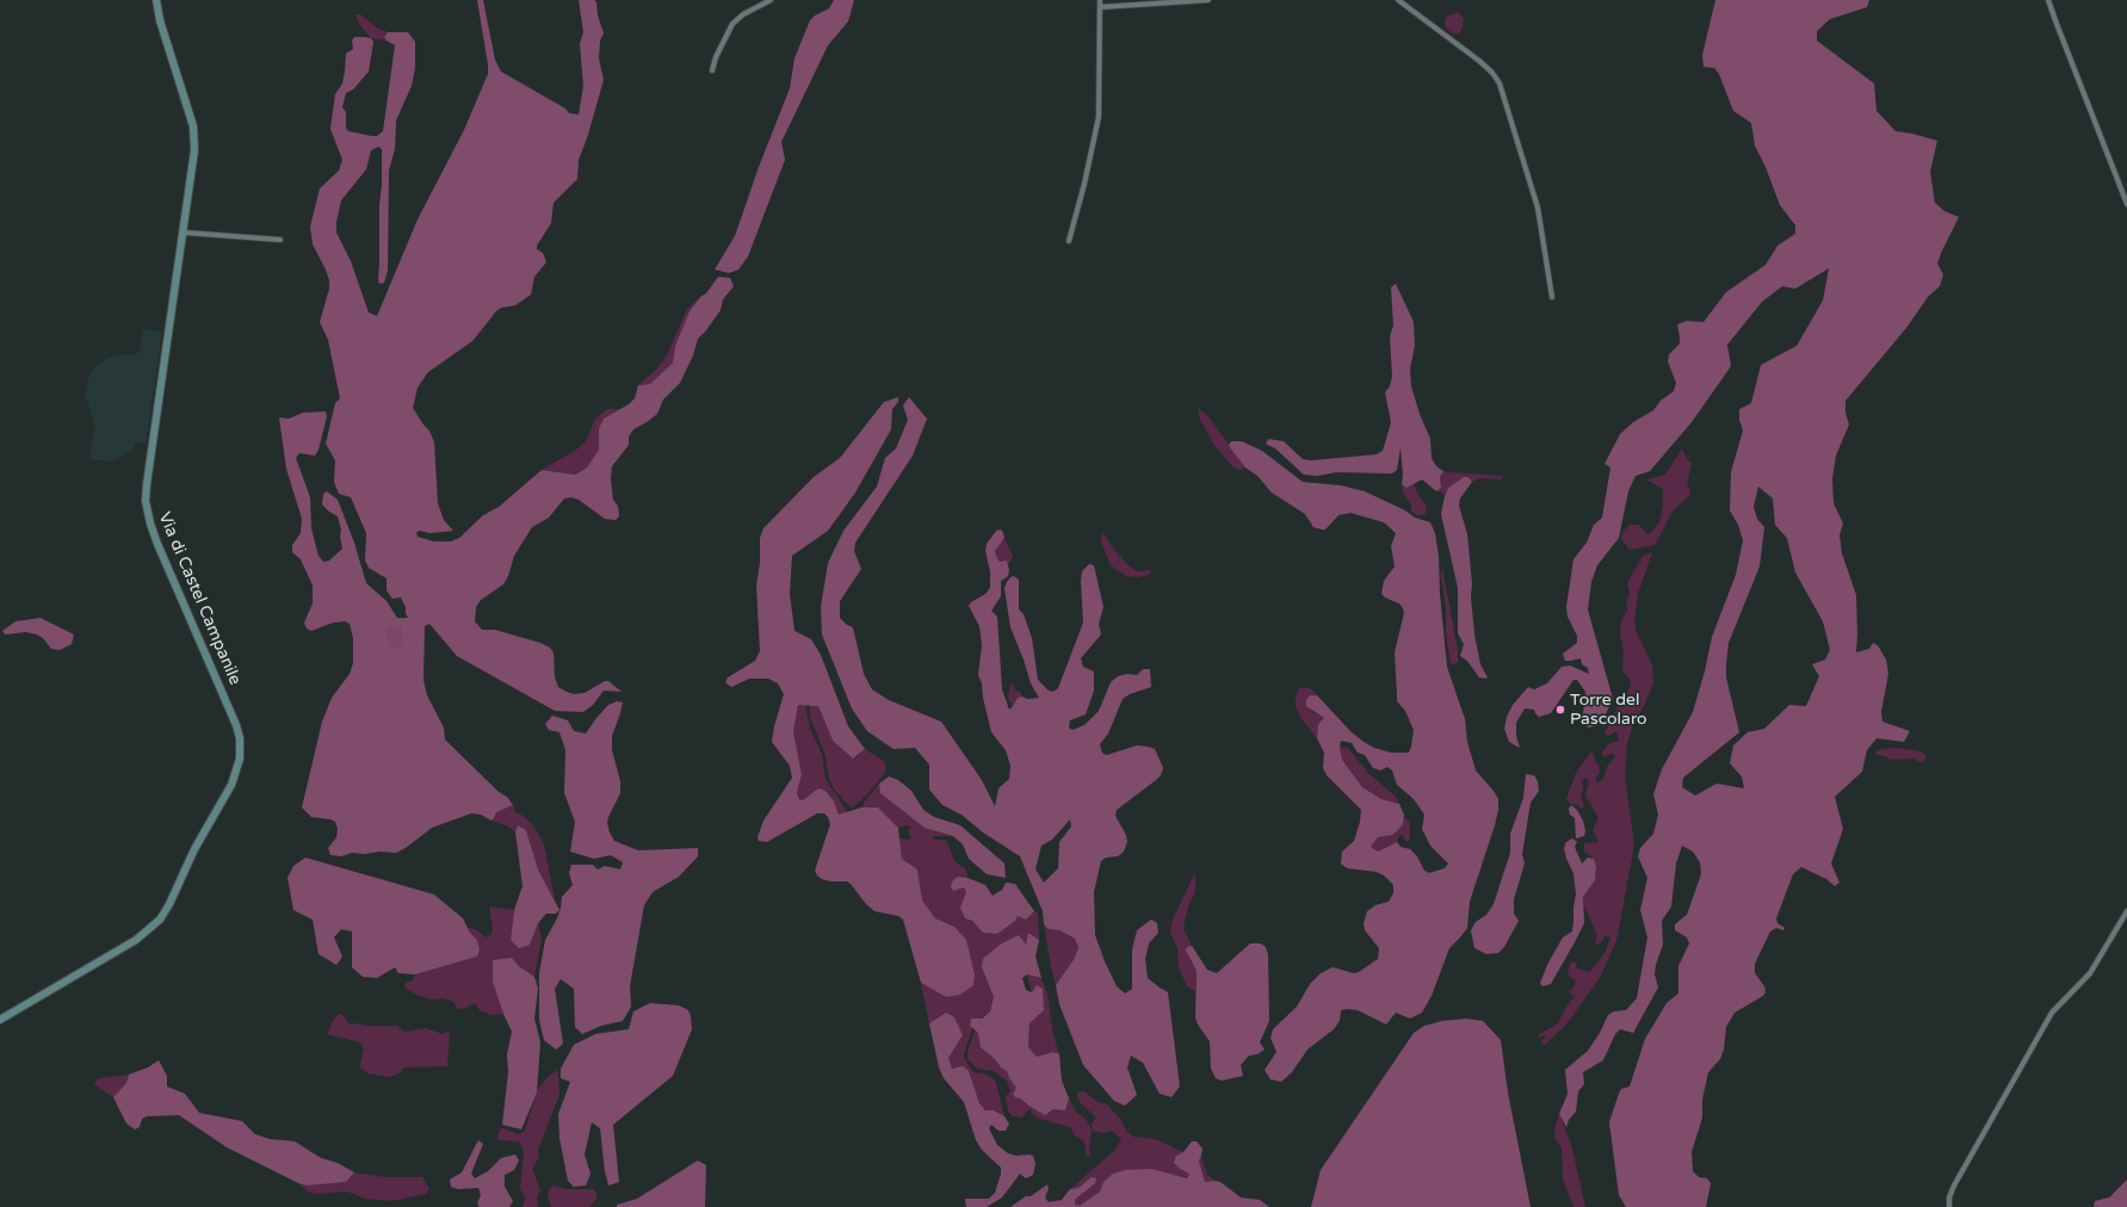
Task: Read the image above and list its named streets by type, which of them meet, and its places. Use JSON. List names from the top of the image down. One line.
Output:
{"streets":{"street":["Via di Castel Campanile"]},"places":["Torre del Pascolaro"]}
